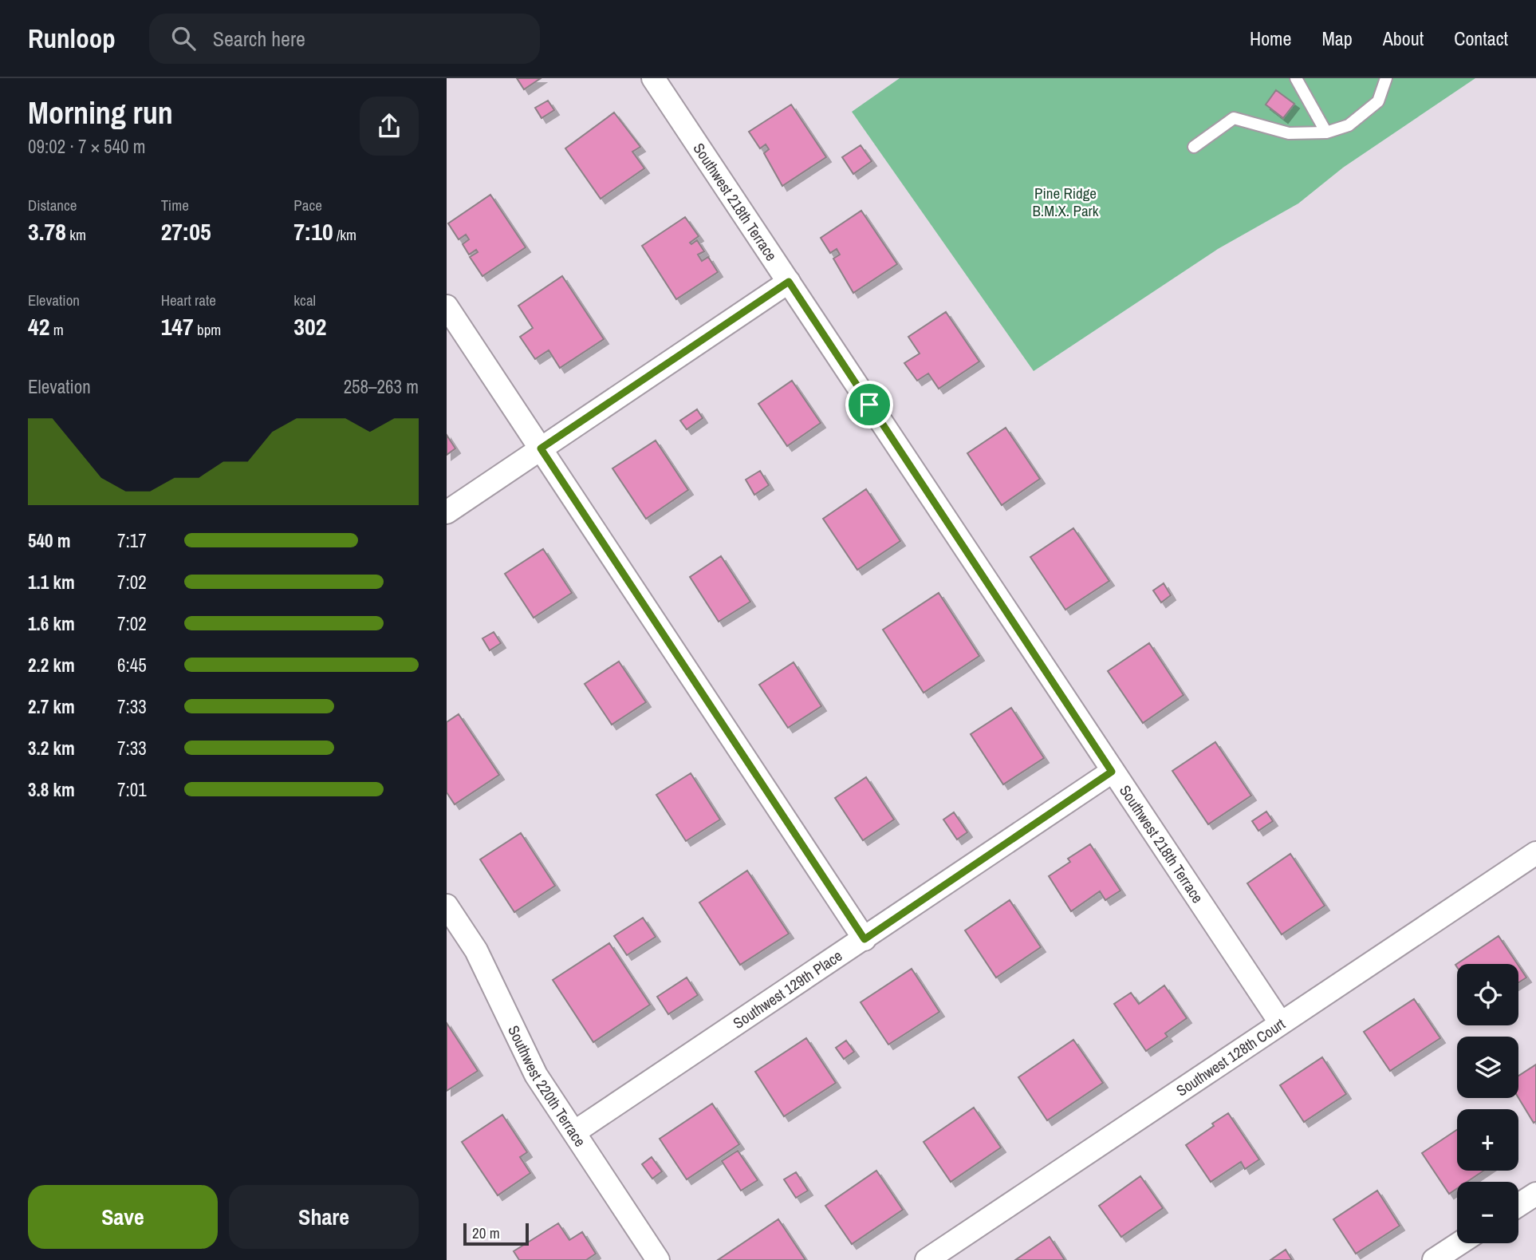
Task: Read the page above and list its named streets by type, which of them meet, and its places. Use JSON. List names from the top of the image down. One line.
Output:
{"streets":{"street":["Southwest 218th Terrace","Southwest 129th Place","Southwest 128th Court","Southwest 220th Terrace"]},"crossings":[["Southwest 218th Terrace","Southwest 129th Place"],["Southwest 218th Terrace","Southwest 128th Court"],["Southwest 129th Place","Southwest 220th Terrace"]],"parks":["Pine Ridge B.M.X. Park"],"scale_bar":"20 m","page":{"header":"Runloop","search":"Search here","nav":["Home","Map","About","Contact"],"heading":["Morning run","09:02 · 7 × 540 m"],"stats":[["Distance","3.78 km"],["Time","27:05"],["Pace","7:10 /km"],["Elevation","42 m"],["Heart rate","147 bpm"],["kcal","302"]],"chart":["Elevation","258–263 m"],"list":[{"name":"540 m","note":"7:17"},{"name":"1.1 km","note":"7:02"},{"name":"1.6 km","note":"7:02"},{"name":"2.2 km","note":"6:45"},{"name":"2.7 km","note":"7:33"},{"name":"3.2 km","note":"7:33"},{"name":"3.8 km","note":"7:01"}],"map_buttons":["+","−"],"buttons":["Save","Share"],"scale":"20 m"}}
